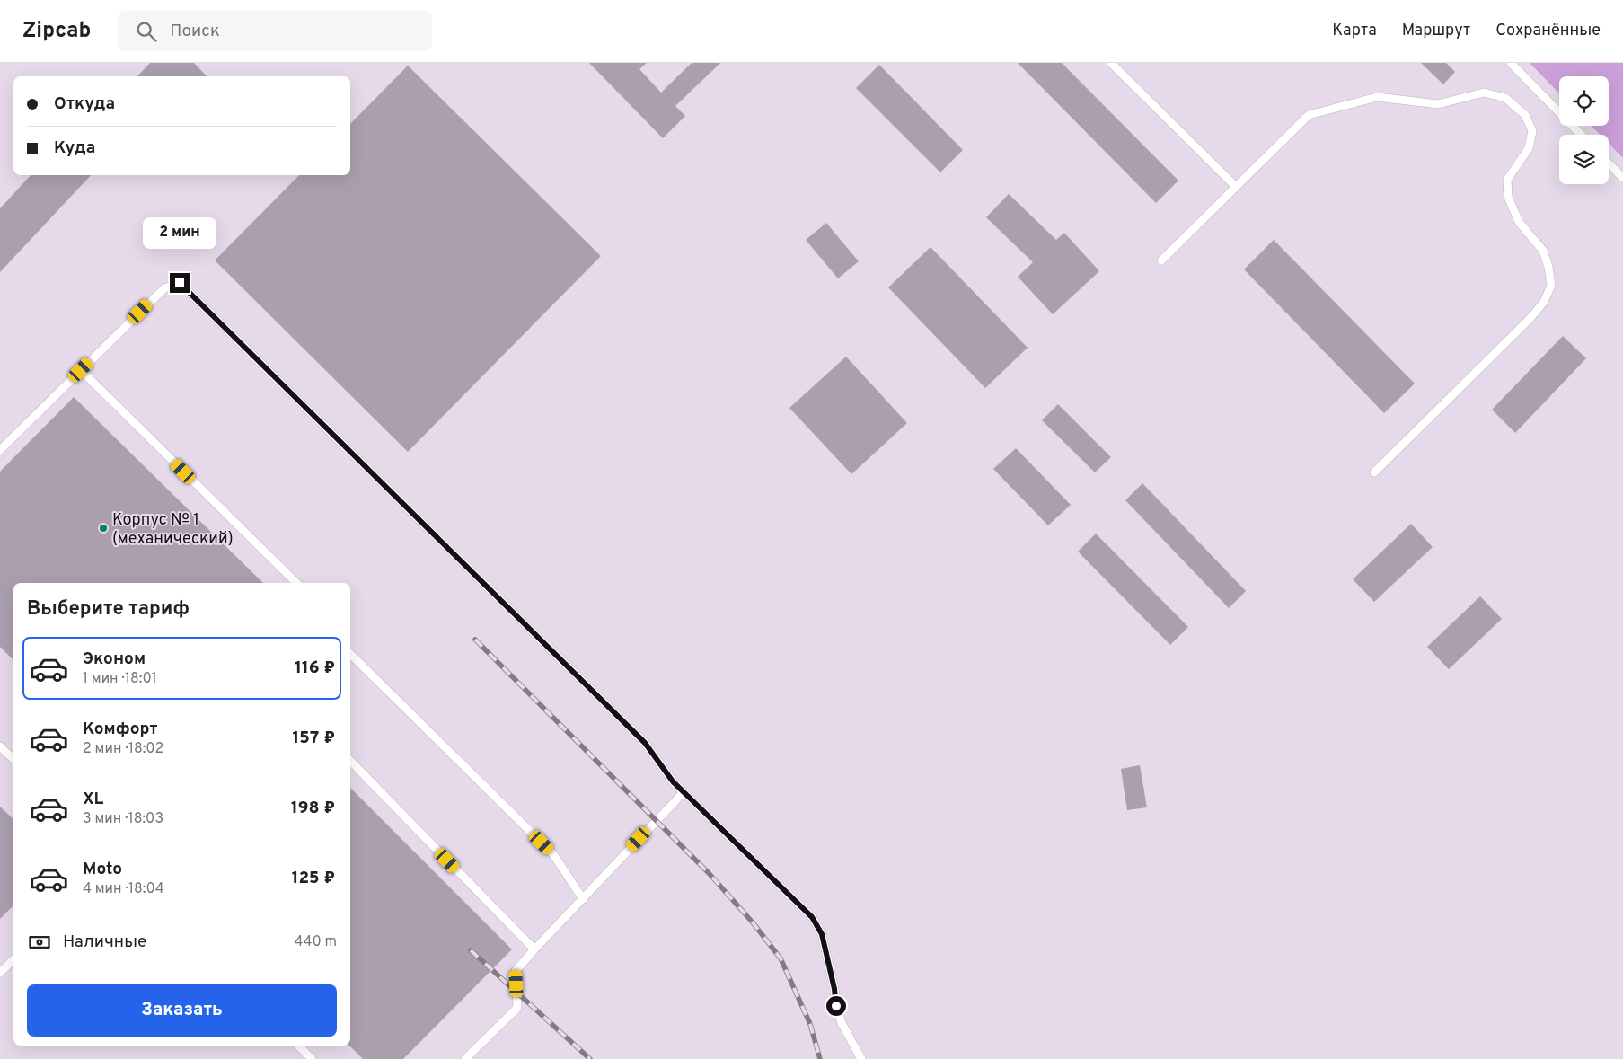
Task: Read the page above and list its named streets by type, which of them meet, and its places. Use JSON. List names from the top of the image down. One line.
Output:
{"places":["Корпус № 1 (механический)"],"page":{"header":"Zipcab","search":"Поиск","nav":["Карта","Маршрут","Сохранённые"],"banner":["Откуда","Куда"],"bubble":"2 мин","heading":"Выберите тариф","list":[{"name":"Эконом","note":"1 мин · 18:01","value":"116 ₽"},{"name":"Комфорт","note":"2 мин · 18:02","value":"157 ₽"},{"name":"XL","note":"3 мин · 18:03","value":"198 ₽"},{"name":"Moto","note":"4 мин · 18:04","value":"125 ₽"}],"pay":["Наличные","440 m"],"buttons":"Заказать"}}
